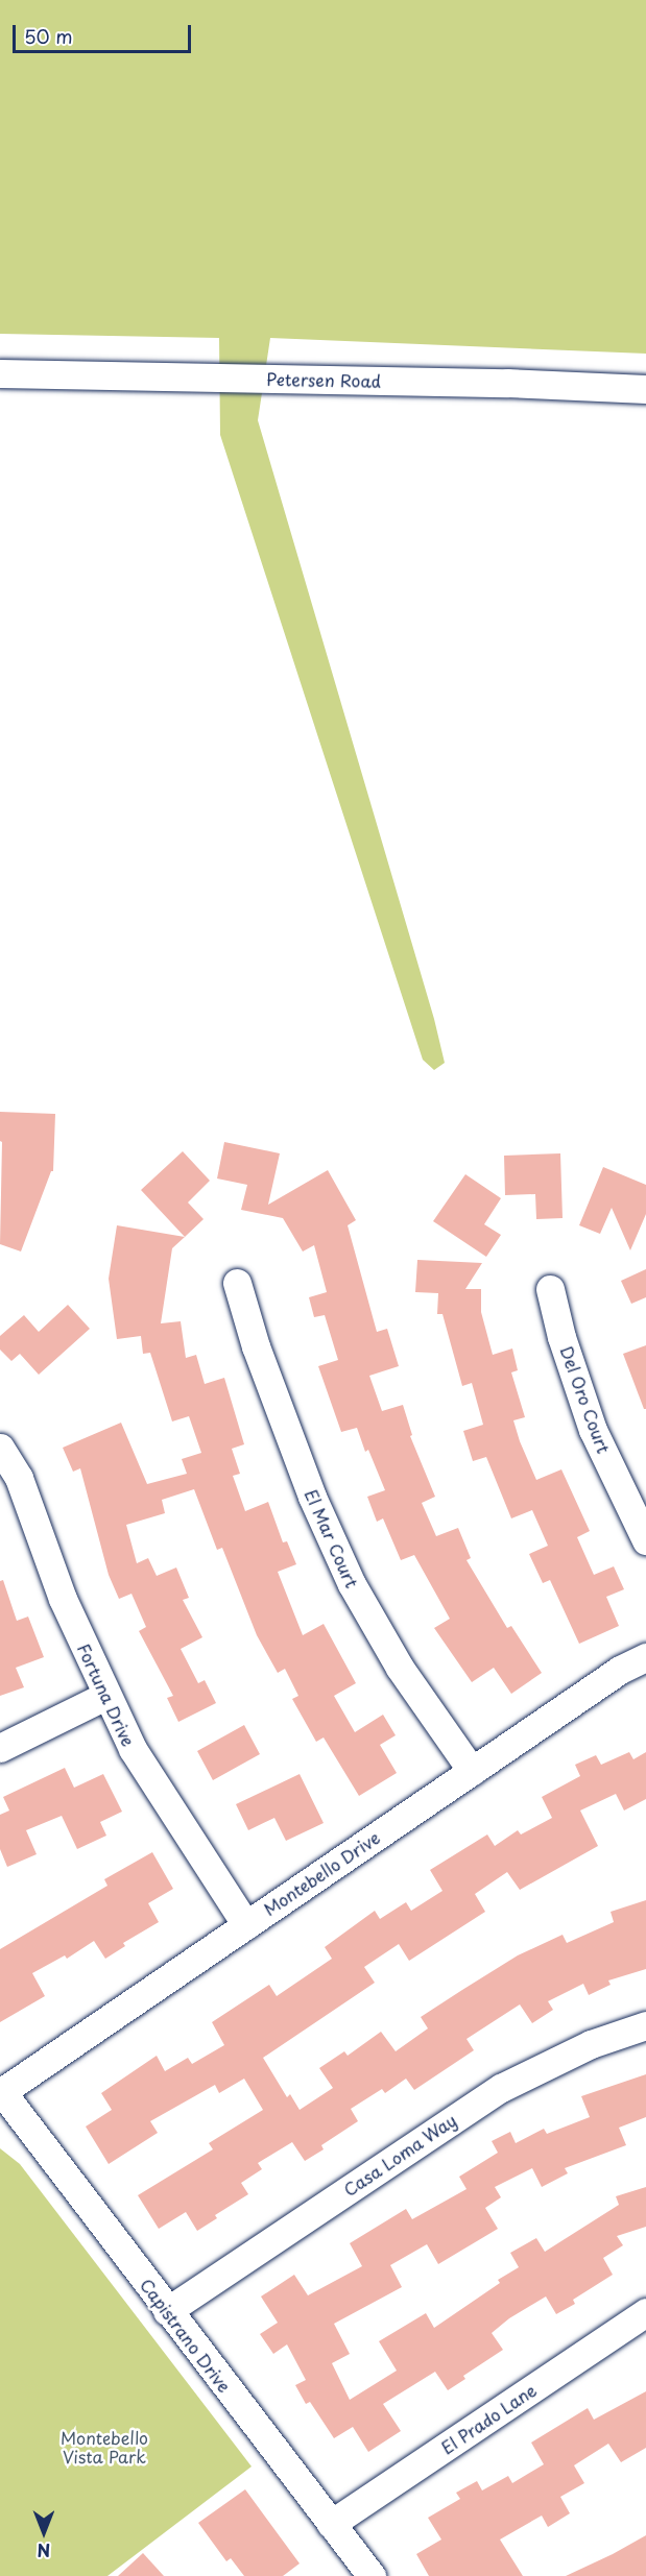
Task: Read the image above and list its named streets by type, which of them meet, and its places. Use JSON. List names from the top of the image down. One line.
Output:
{"streets":{"street":["Petersen Road","Del Oro Court","El Mar Court","Fortuna Drive","Montebello Drive","Casa Loma Way","Capistrano Drive","El Prado Lane"]},"crossings":[["El Mar Court","Montebello Drive"],["Fortuna Drive","Montebello Drive"],["Montebello Drive","Capistrano Drive"],["Casa Loma Way","Capistrano Drive"],["Capistrano Drive","El Prado Lane"]],"parks":["Montebello Vista Park"],"scale_bar":"50 m","north":"bottom"}
